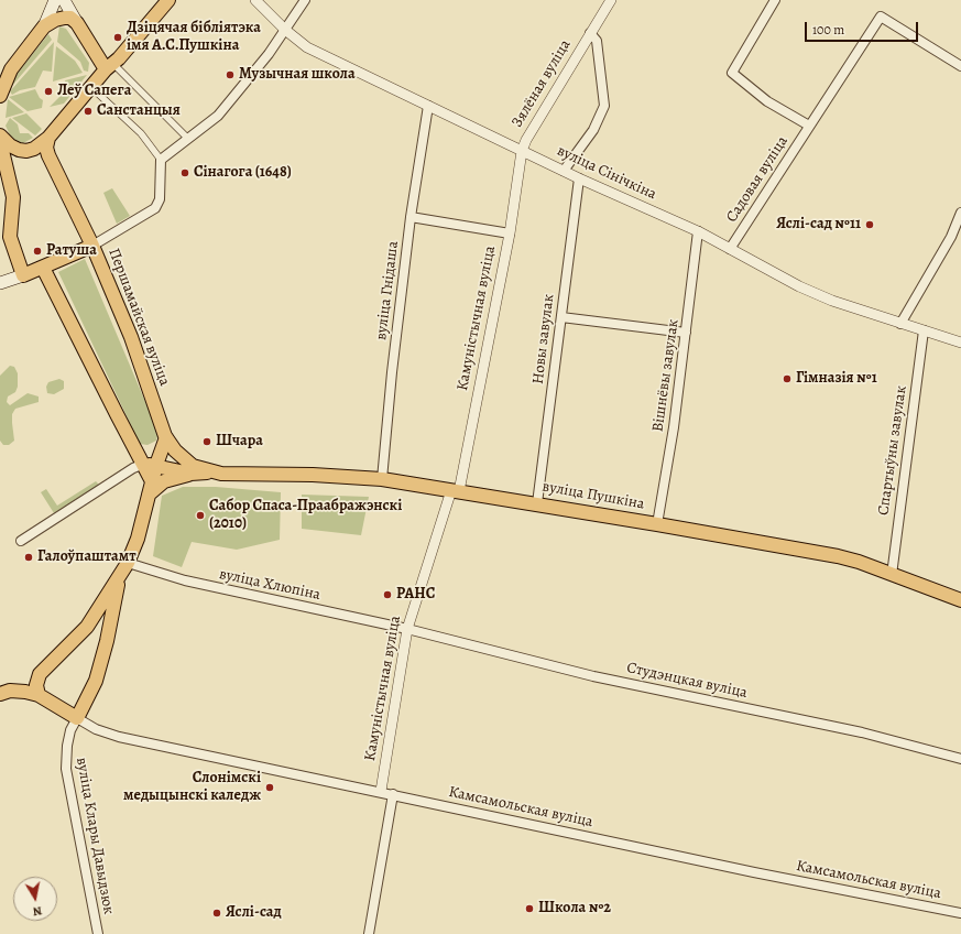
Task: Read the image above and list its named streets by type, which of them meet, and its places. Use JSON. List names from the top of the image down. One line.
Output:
{"streets":{"main road":["Першамайская вуліца","вуліца Пушкіна"],"street":["Зялёная вуліца","вуліца Сінічкіна","Садовая вуліца","вуліца Гнідаша","Камуністычная вуліца","Новы завулак","Вішнёвы завулак","Спартыўны завулак","вуліца Хлюпіна","Студэнцкая вуліца","Камсамольская вуліца","вуліца Клары Давыдзюк"]},"crossings":[["Зялёная вуліца","вуліца Сінічкіна"],["Зялёная вуліца","Камуністычная вуліца"],["вуліца Сінічкіна","Садовая вуліца"],["вуліца Сінічкіна","вуліца Гнідаша"],["вуліца Сінічкіна","Камуністычная вуліца"],["вуліца Сінічкіна","Новы завулак"],["вуліца Сінічкіна","Вішнёвы завулак"],["вуліца Сінічкіна","Спартыўны завулак"],["вуліца Гнідаша","вуліца Пушкіна"],["Першамайская вуліца","вуліца Пушкіна"],["Камуністычная вуліца","вуліца Пушкіна"],["Камуністычная вуліца","вуліца Хлюпіна"],["Камуністычная вуліца","Студэнцкая вуліца"],["Камуністычная вуліца","Камсамольская вуліца"],["Новы завулак","вуліца Пушкіна"],["Вішнёвы завулак","вуліца Пушкіна"],["Спартыўны завулак","вуліца Пушкіна"],["вуліца Хлюпіна","Студэнцкая вуліца"],["Камсамольская вуліца","вуліца Клары Давыдзюк"]],"places":["Дзіцячая бібліятэка імя А.С.Пушкіна","Музычная школа","Леў Сапега","Санстанцыя","Сінагога (1648)","Яслі-сад №11","Ратуша","Гімназія №1","Шчара","Сабор Спаса-Праабражэнскі (2010)","Галоўпаштамт","РАНС","Слонімскі медыцынскі каледж","Школа №2","Яслі-сад"],"scale_bar":"100 m","north":"bottom"}
